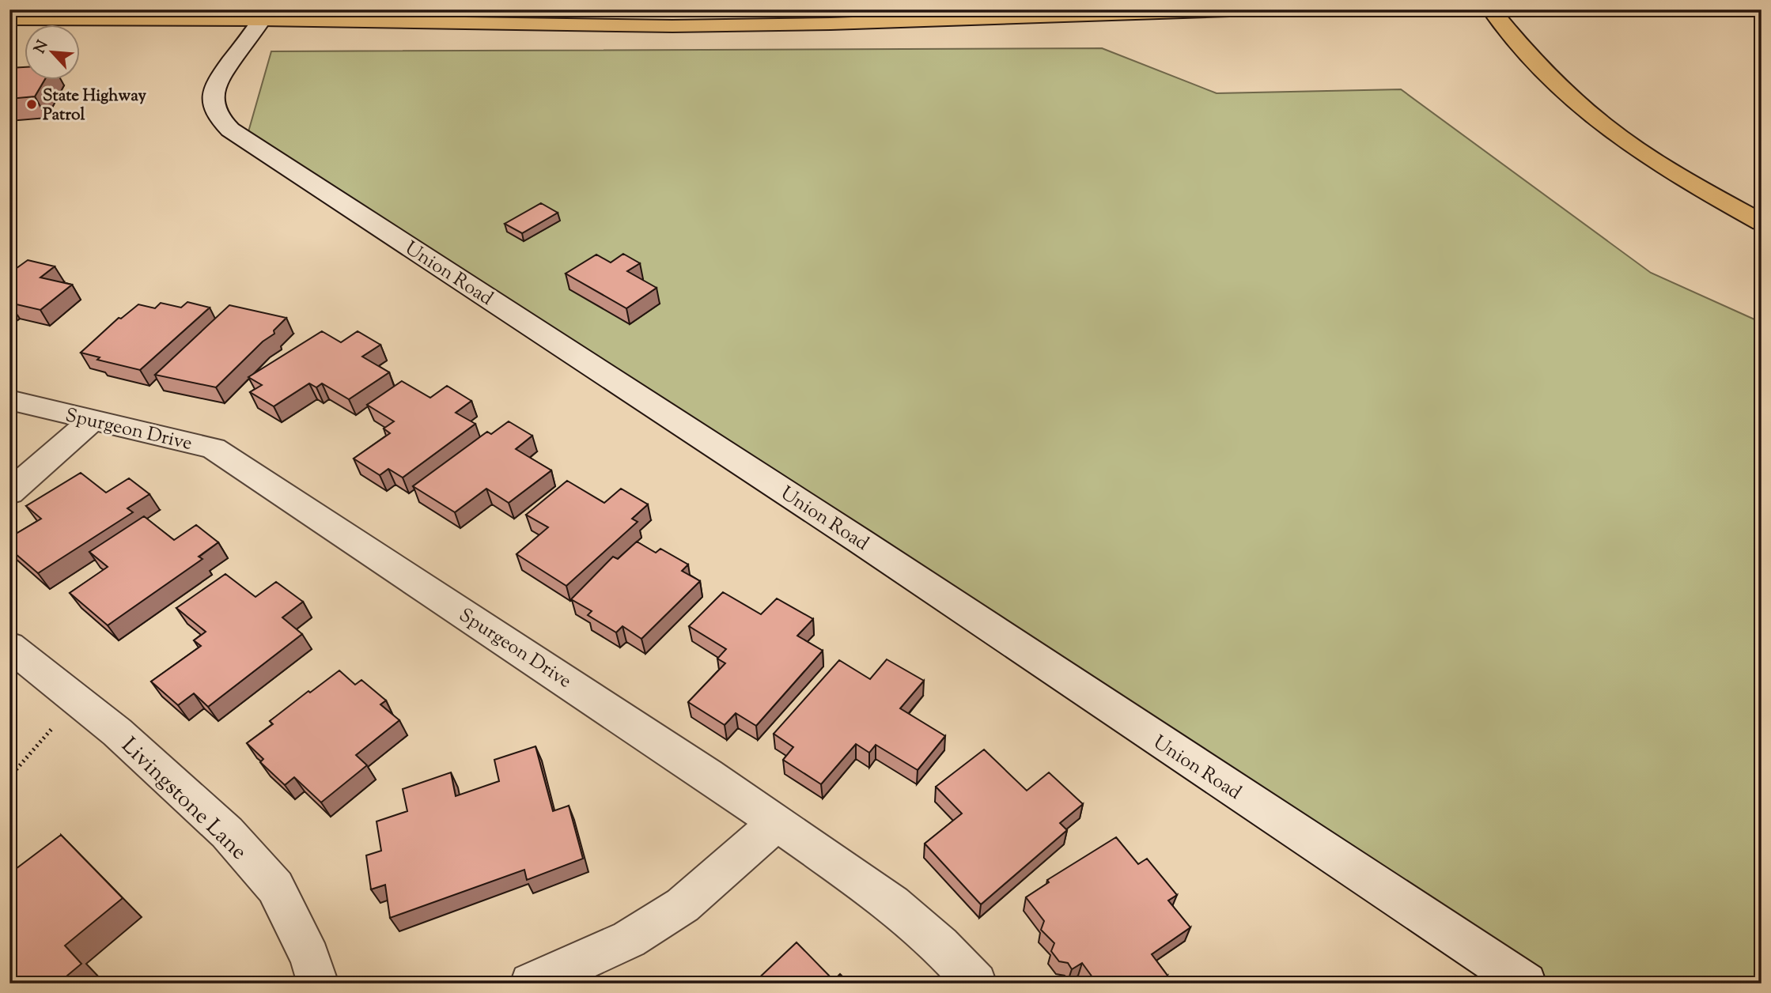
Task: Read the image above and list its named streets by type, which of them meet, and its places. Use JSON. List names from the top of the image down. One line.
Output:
{"streets":{"street":["Union Road","Spurgeon Drive","Livingstone Lane"]},"places":["State Highway Patrol"],"north":"top left"}
